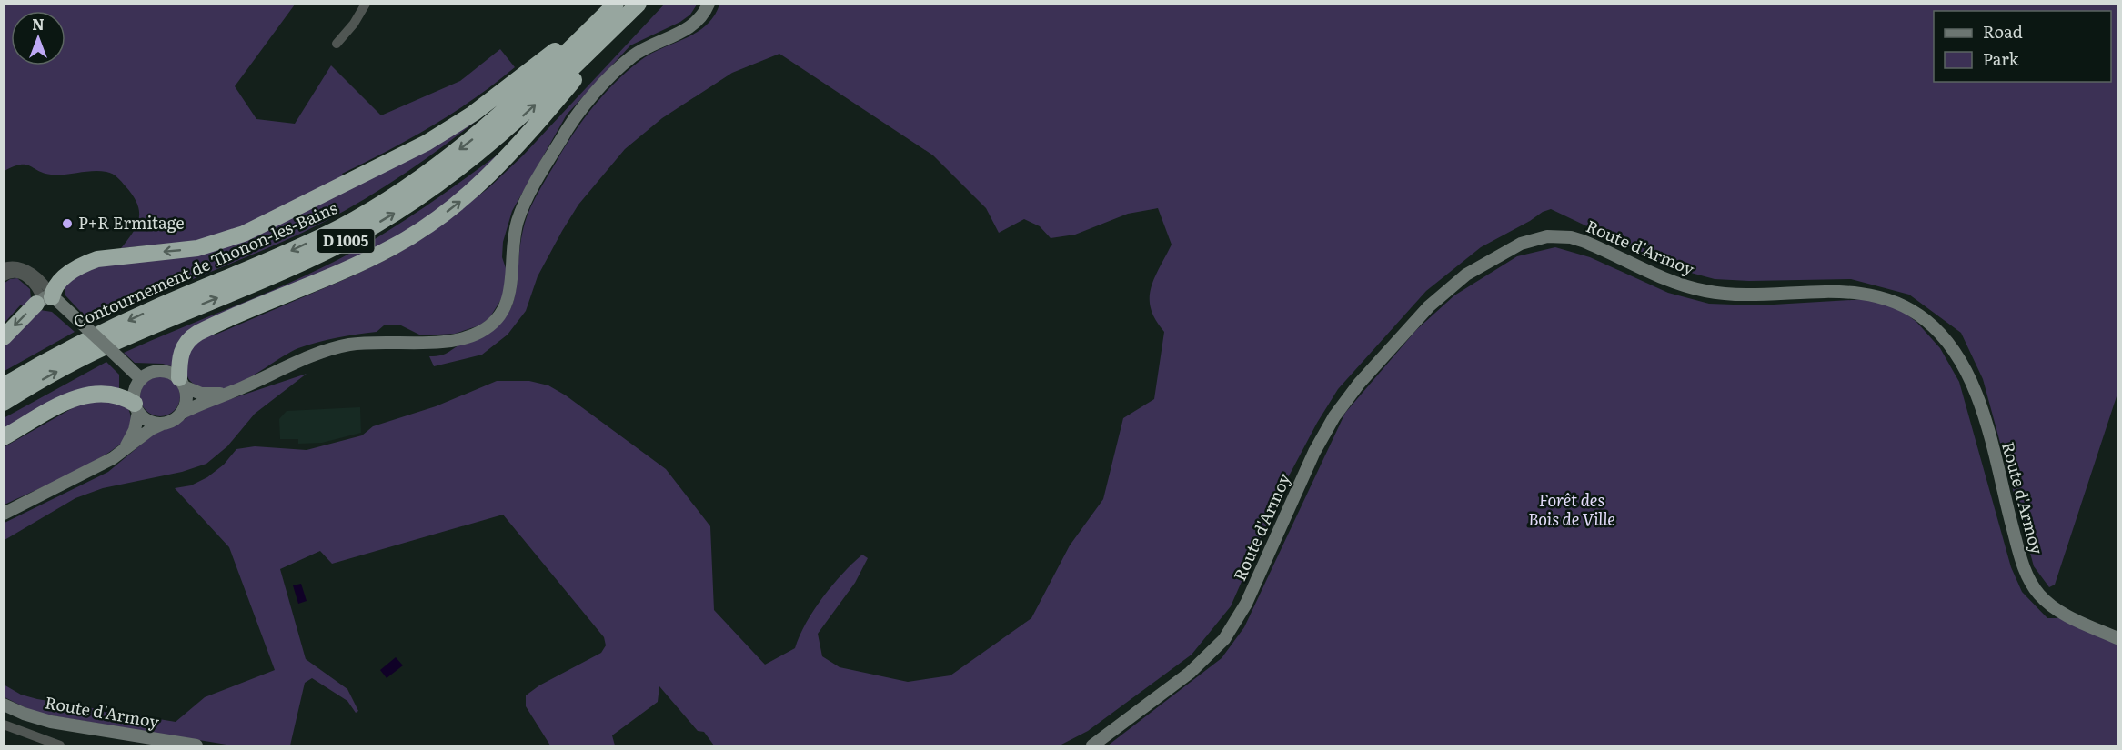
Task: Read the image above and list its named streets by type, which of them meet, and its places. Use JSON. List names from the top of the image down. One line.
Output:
{"streets":{"highway":["D 1005","Contournement de Thonon-les-Bains"],"main road":["Route d'Armoy"]},"crossings":[["D 1005","Contournement de Thonon-les-Bains"]],"parks":["Forêt des Bois de Ville"],"places":["P+R Ermitage"],"legend":["Road","Park"],"north":"top"}
